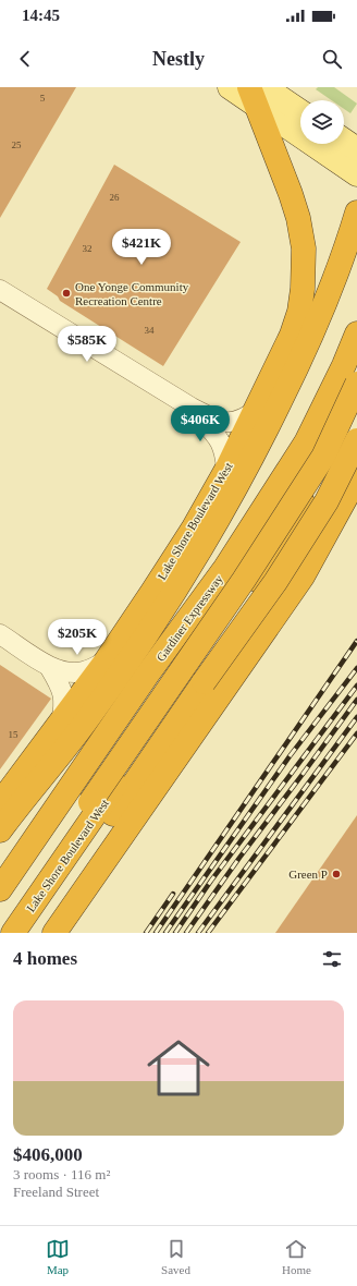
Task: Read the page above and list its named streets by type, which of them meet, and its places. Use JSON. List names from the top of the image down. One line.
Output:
{"streets":{"highway":["Lake Shore Boulevard West","Gardiner Expressway"]},"places":["One Yonge Community Recreation Centre","Green P"],"house_numbers":["5","25","26","32","34","15"],"page":{"status":"14:45","header":"Nestly","price":["$421K","$585K","$406K","$205K"],"heading":"4 homes","list":[{"name":"$406,000","note":"3 rooms · 116 m² · Freeland Street"}],"tabs":["Map","Saved","Home"]}}
